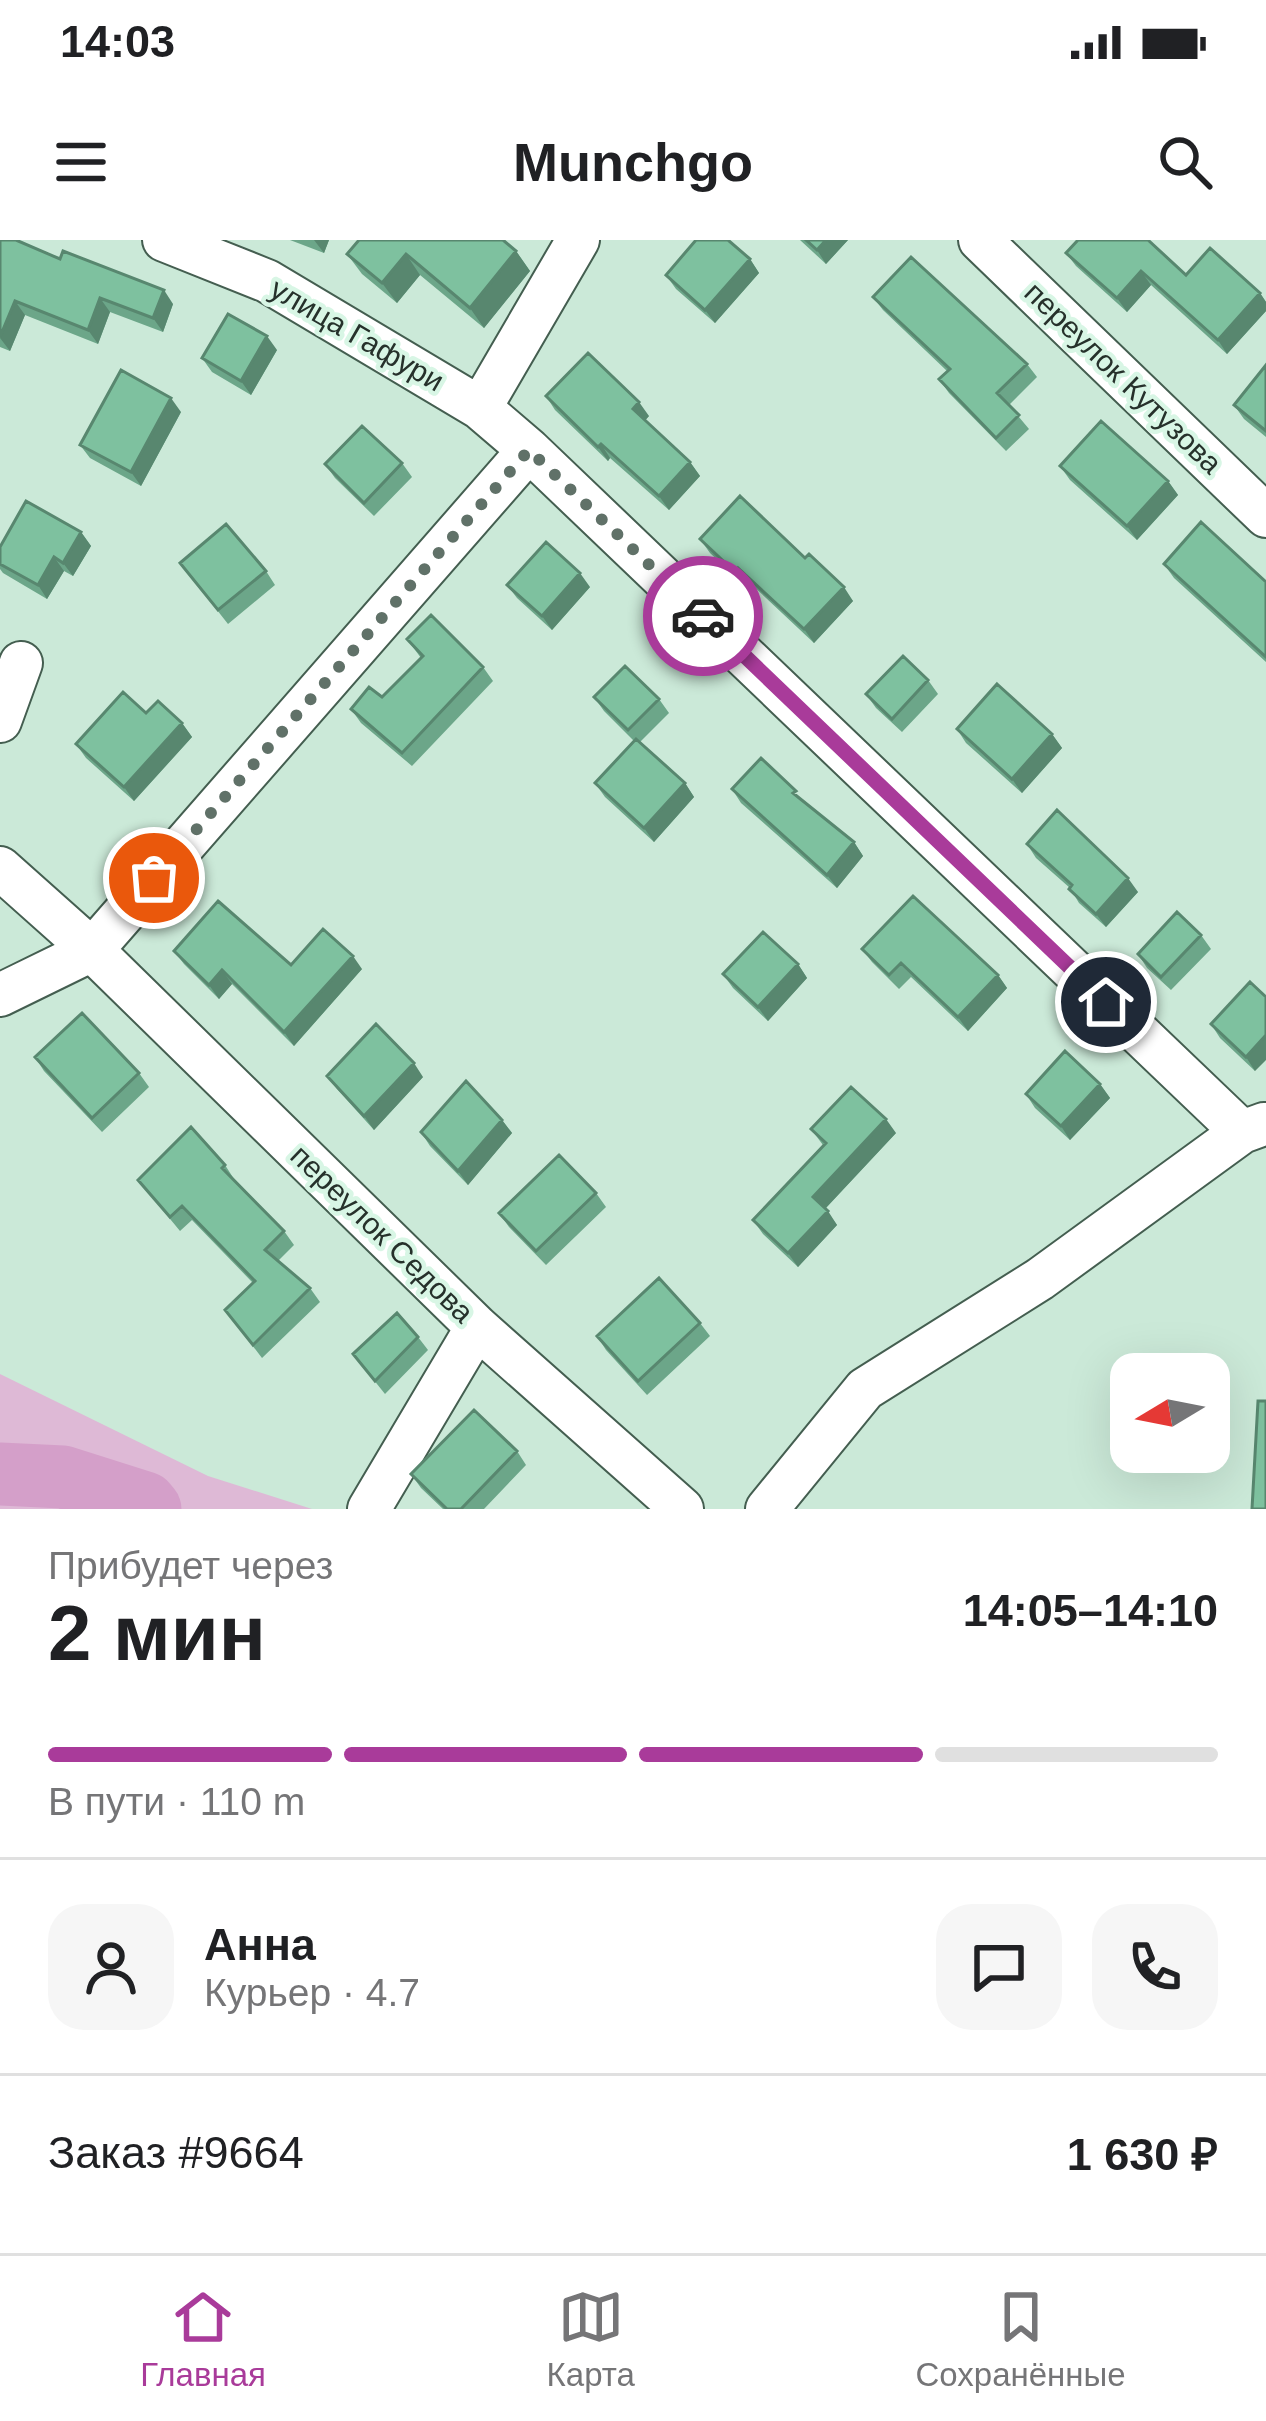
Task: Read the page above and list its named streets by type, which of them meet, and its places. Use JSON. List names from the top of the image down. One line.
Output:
{"streets":{"street":["улица Гафури","переулок Кутузова","переулок Седова"]},"north":"left","page":{"status":"14:03","header":"Munchgo","heading":["2 мин","Прибудет через","14:05–14:10"],"panel":["Анна","Курьер · 4.7","Заказ #9664","1 630 ₽"],"bar":"В пути · 110 m","tabs":["Главная","Карта","Сохранённые"]}}
